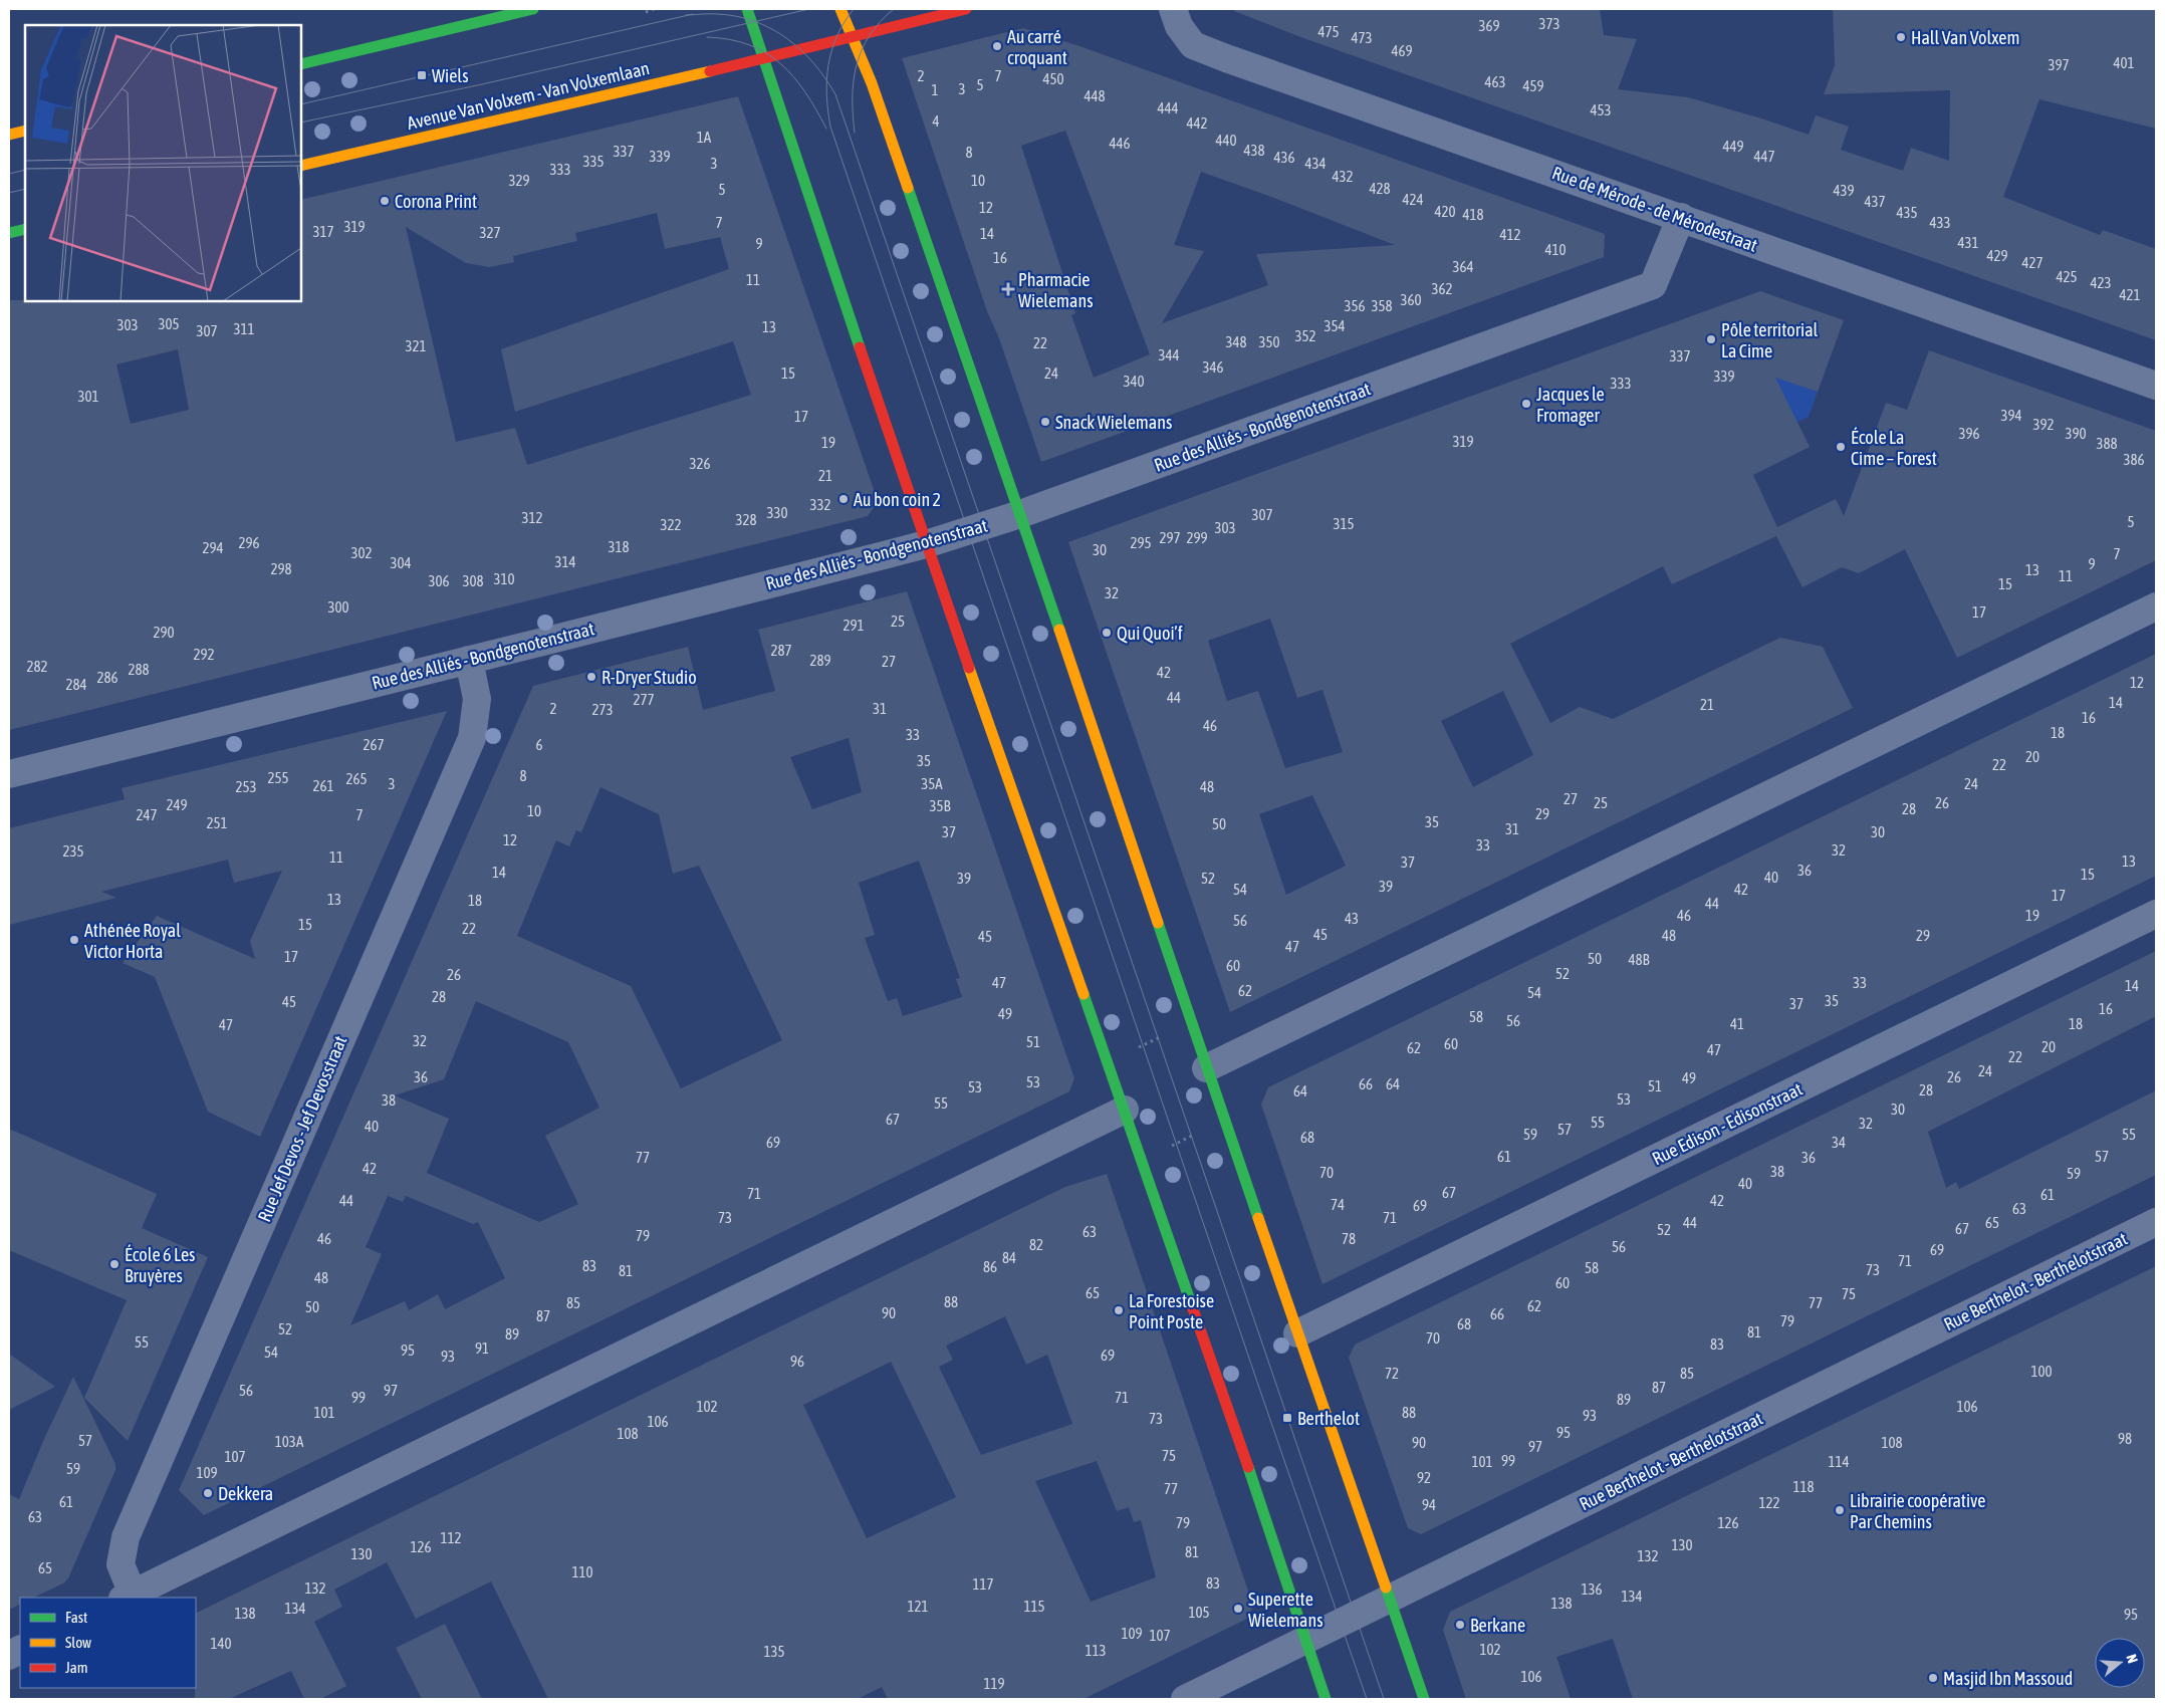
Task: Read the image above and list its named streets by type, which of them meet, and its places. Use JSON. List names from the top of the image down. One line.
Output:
{"streets":{"main road":["Avenue Van Volxem - Van Volxemlaan"],"street":["Rue de Mérode - de Mérodestraat","Rue des Alliés - Bondgenotenstraat","Rue Edison - Edisonstraat","Rue Jef Devos - Jef Devosstraat","Rue Berthelot - Berthelotstraat"]},"crossings":[["Rue de Mérode - de Mérodestraat","Rue des Alliés - Bondgenotenstraat"],["Rue des Alliés - Bondgenotenstraat","Rue Jef Devos - Jef Devosstraat"]],"places":{"other":["Hall Van Volxem","Au carré croquant","Corona Print","Pôle territorial La Cime","Jacques le Fromager","Snack Wielemans","École La Cime – Forest","Au bon coin 2","Qui Quoi’f","R-Dryer Studio","Athénée Royal Victor Horta","École 6 Les Bruyères","La Forestoise Point Poste","Dekkera","Librairie coopérative Par Chemins","Superette Wielemans","Berkane","Masjid Ibn Massoud"],"transit":["Wiels","Berthelot"],"health":["Pharmacie Wielemans"]},"house_numbers":["373","369","475","473","469","401","397","2","7","450","463","5","459","3","1","448","444","453","4","442","1A","440","446","449","438","337","8","339","447","436","335","3","434","333","432","329","10","428","5","439","424","437","12","420","435","418","7","433","319","317","327","14","412","431","9","410","429","16","427","364","425","11","423","362","421","360","356","358","305","303","354","13","311","307","352","348","350","22","321","344","337","346","15","24","339","340","333","301","394","17","392","396","390","319","19","388","386","326","21","332","330","307","312","328","5","315","322","303","297","299","296","295","318","294","30","302","7","314","304","9","298","13","11","310","306","308","15","32","300","17","25","291","290","287","292","289","27","282","288","42","286","12","284","44","277","14","21","2","31","273","16","46","18","33","267","6","20","35","22","8","255","265","3","35A","24","261","253","48","27","25","26","249","35B","28","10","29","247","7","35","251","50","31","37","30","12","33","32","235","11","13","37","36","14","15","40","39","52","39","54","42","17","13","18","44","46","19","43","56","15","22","45","48","29","45","47","17","50","48B","60","52","26","47","33","14","62","54","28","35","45","37","16","49","58","56","41","18","47","32","51","60","20","62","47","22","24","36","26","49","53","66","64","51","53","28","64","53","38","55","30","67","55","32","40","57","59","55","68","69","34","61","57","77","36","42","38","70","59","40","67","71","61","44","42","74","69","63","73","71","44","65","67","52","63","79","46","78","82","56","69","84","71","83","86","58","73","81","48","60","65","75","88","85","77","62","50","90","66","87","79","68","52","81","89","70","55","83","91","95","54","69","93","96","100","72","85","87","56","97","99","71","89","102","106","101","88","93","73","106","95","108","98","57","103A","90","108","97","75","107","99","101","114","59","109","92","118","77","61","122","94","63","79","126","112","130","126","81","130","132","65","110","83","117","132","136","134","138","121","115","134","105","138","95","109","107","140","102","113","135","106","119"],"legend":["Fast","Slow","Jam"],"north":"right"}
